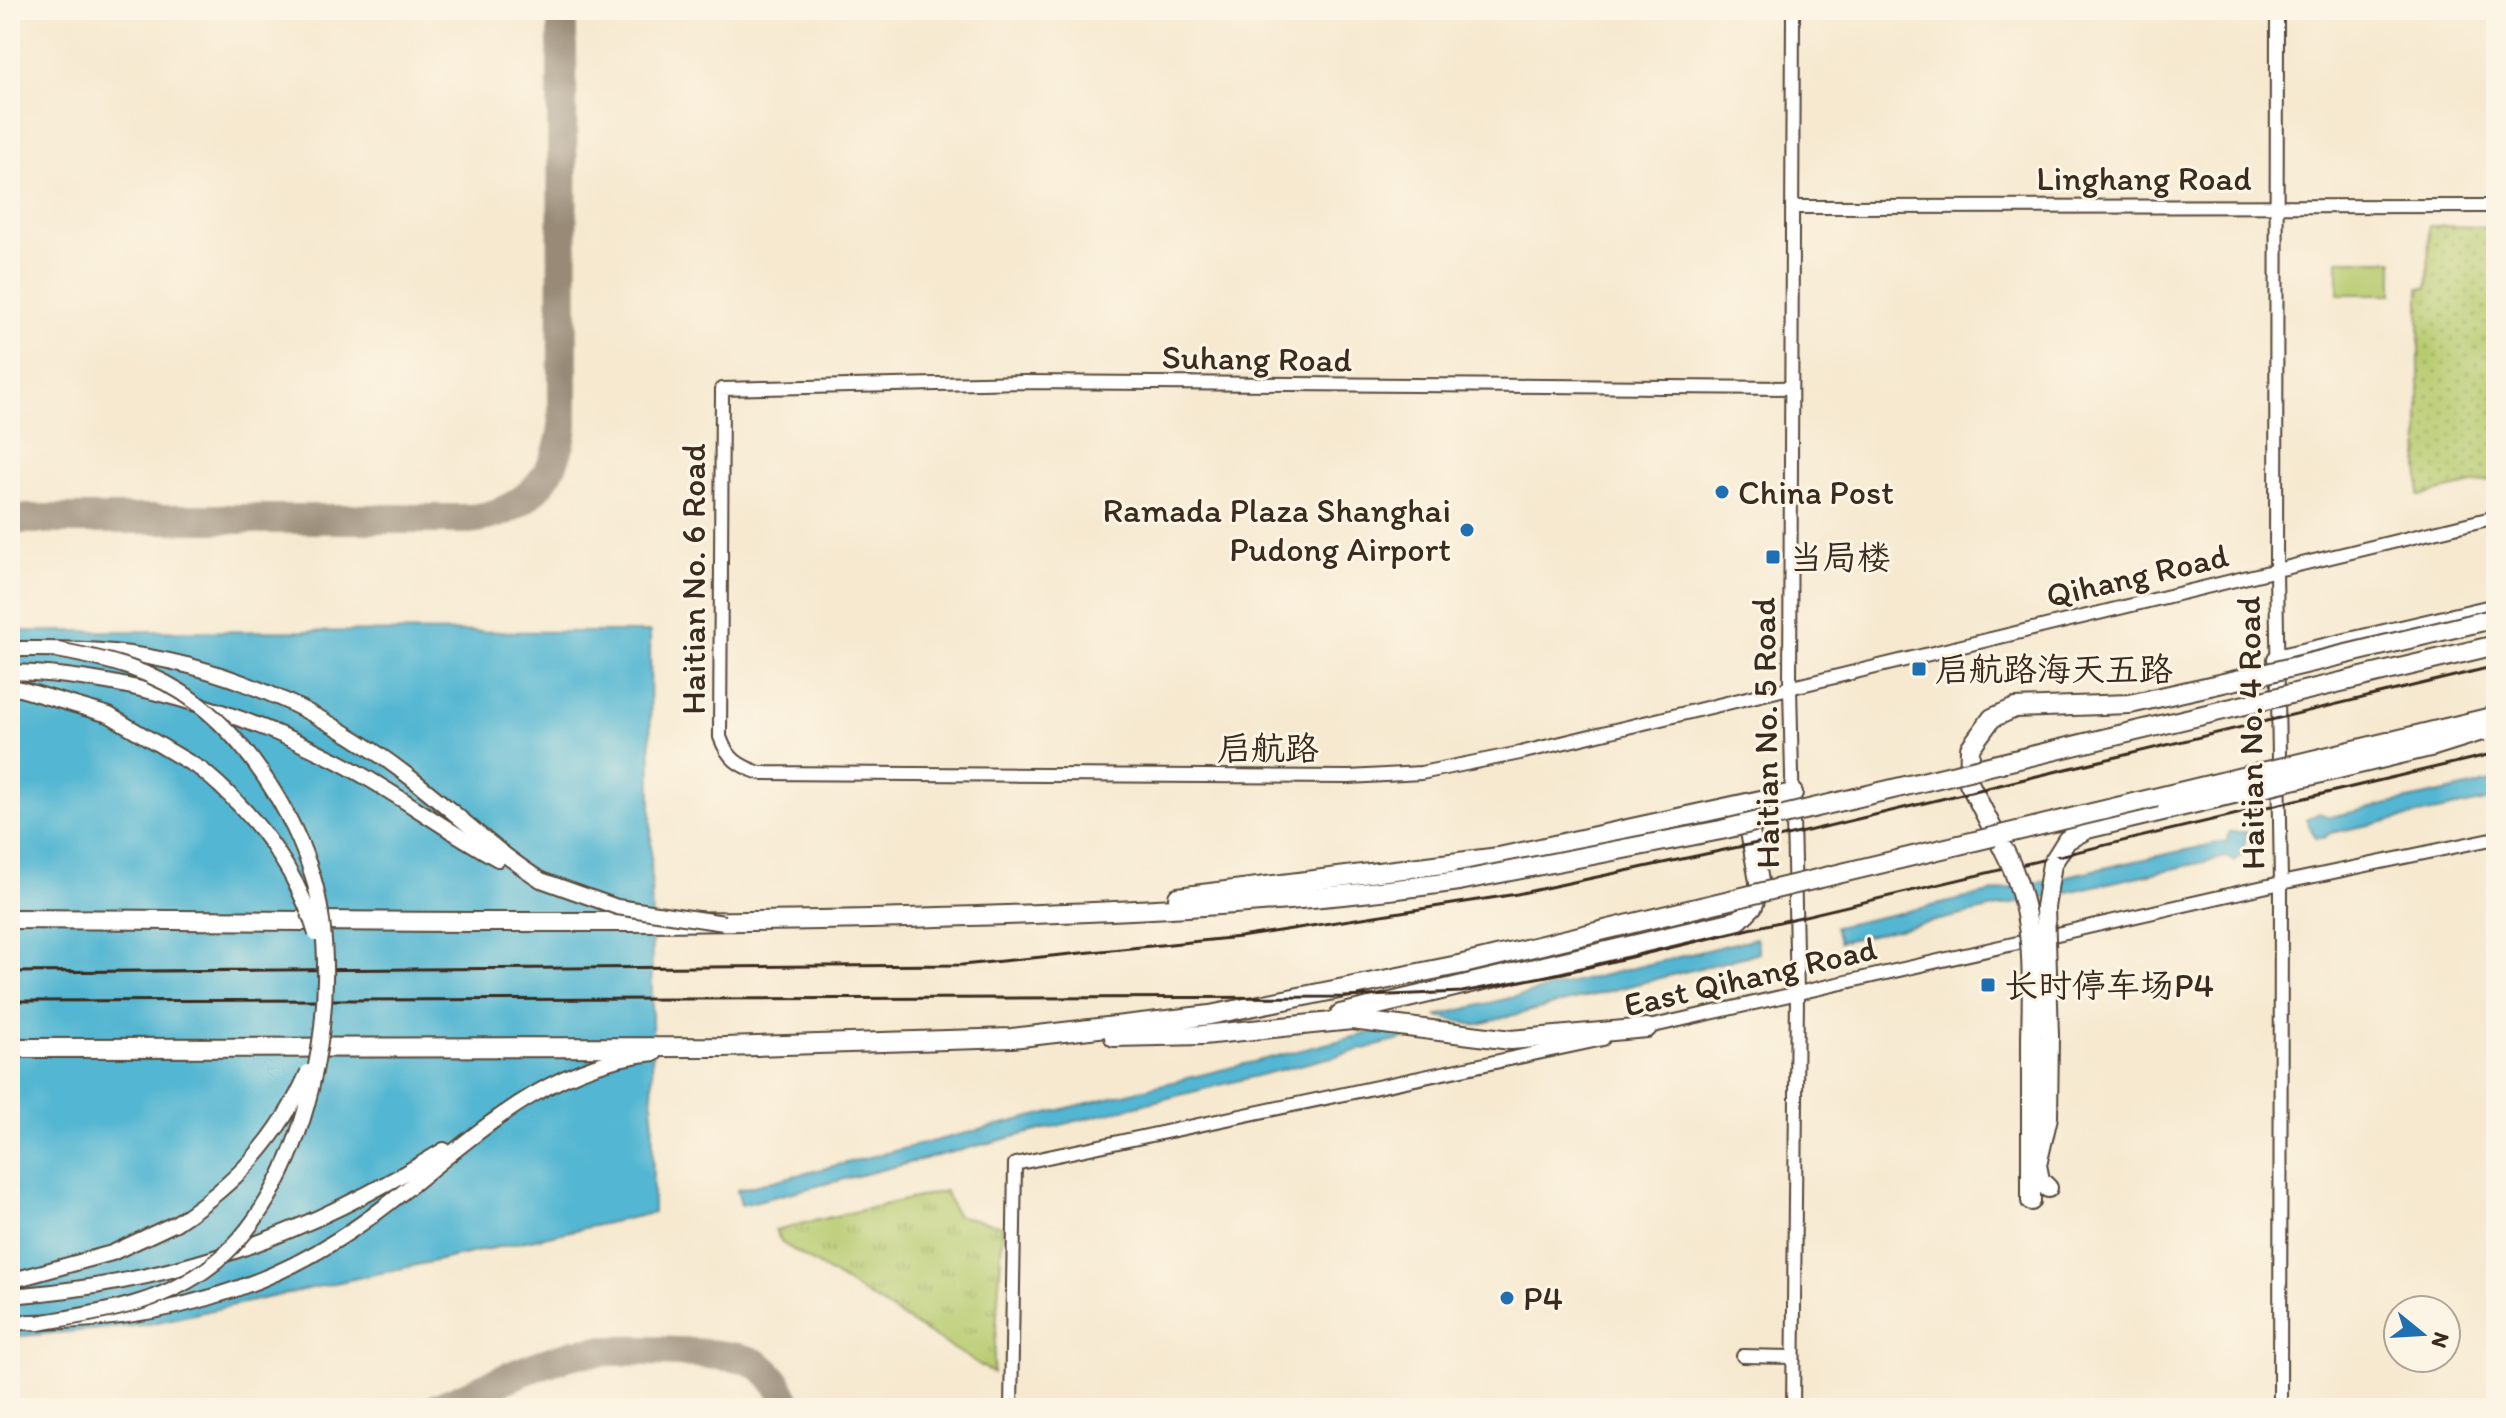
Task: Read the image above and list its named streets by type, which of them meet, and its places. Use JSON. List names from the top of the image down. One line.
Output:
{"streets":{"street":["Linghang Road","Suhang Road","Qihang Road","Haitian No. 6 Road","Haitian No. 5 Road","Haitian No. 4 Road","启航路","East Qihang Road"]},"crossings":[["Linghang Road","Haitian No. 5 Road"],["Linghang Road","Haitian No. 4 Road"],["Suhang Road","Haitian No. 6 Road"],["Suhang Road","Haitian No. 5 Road"],["Qihang Road","Haitian No. 5 Road"],["Qihang Road","Haitian No. 4 Road"],["Qihang Road","启航路"],["Haitian No. 6 Road","启航路"],["Haitian No. 5 Road","启航路"],["Haitian No. 5 Road","East Qihang Road"],["Haitian No. 4 Road","East Qihang Road"]],"places":{"other":["China Post","Ramada Plaza Shanghai Pudong Airport","P4"],"transit":["当局楼","启航路海天五路","长时停车场P4"]},"north":"right"}
